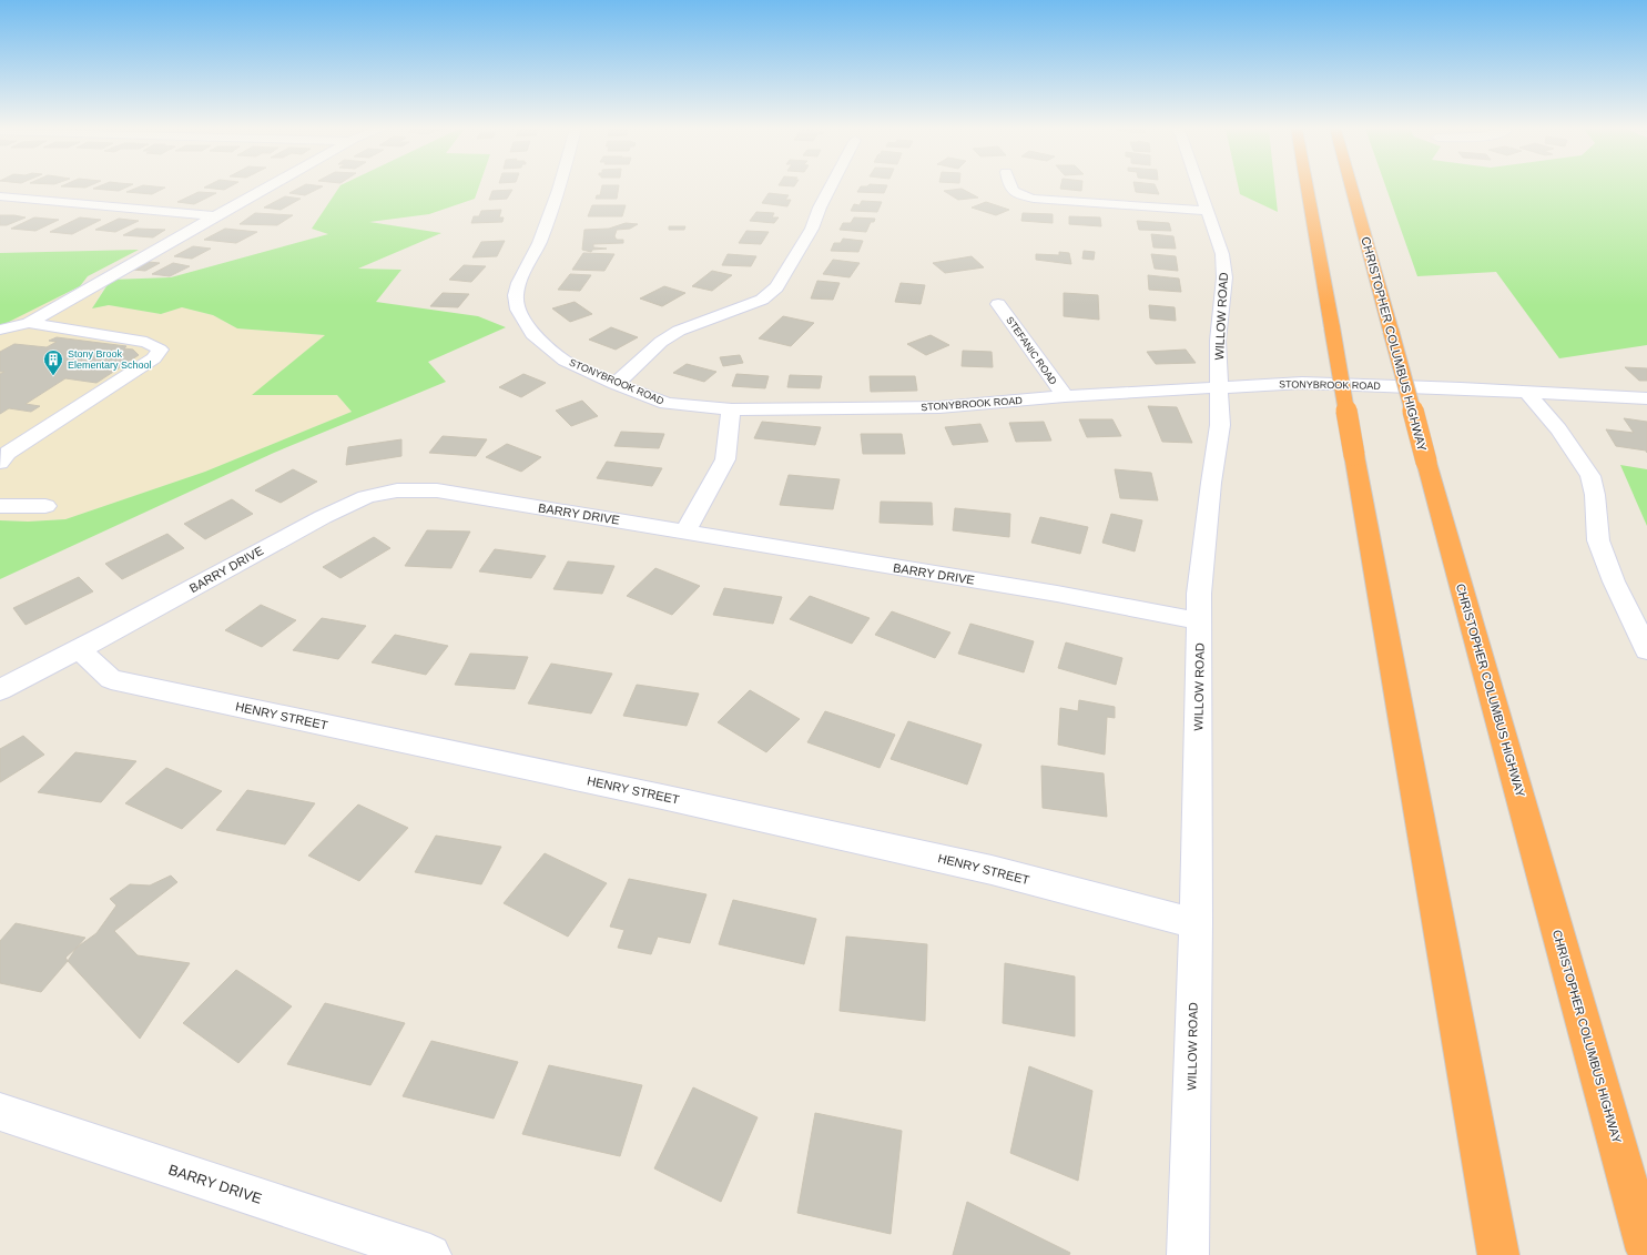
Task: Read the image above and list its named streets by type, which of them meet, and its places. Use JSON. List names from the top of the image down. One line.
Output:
{"streets":{"highway":["CHRISTOPHER COLUMBUS HIGHWAY"],"street":["WILLOW ROAD","STEFANIC ROAD","STONYBROOK ROAD","BARRY DRIVE","HENRY STREET"]},"crossings":[["WILLOW ROAD","STONYBROOK ROAD"],["WILLOW ROAD","BARRY DRIVE"],["WILLOW ROAD","HENRY STREET"],["STEFANIC ROAD","STONYBROOK ROAD"],["BARRY DRIVE","HENRY STREET"]],"places":{"building":["Stony Brook Elementary School"]}}
